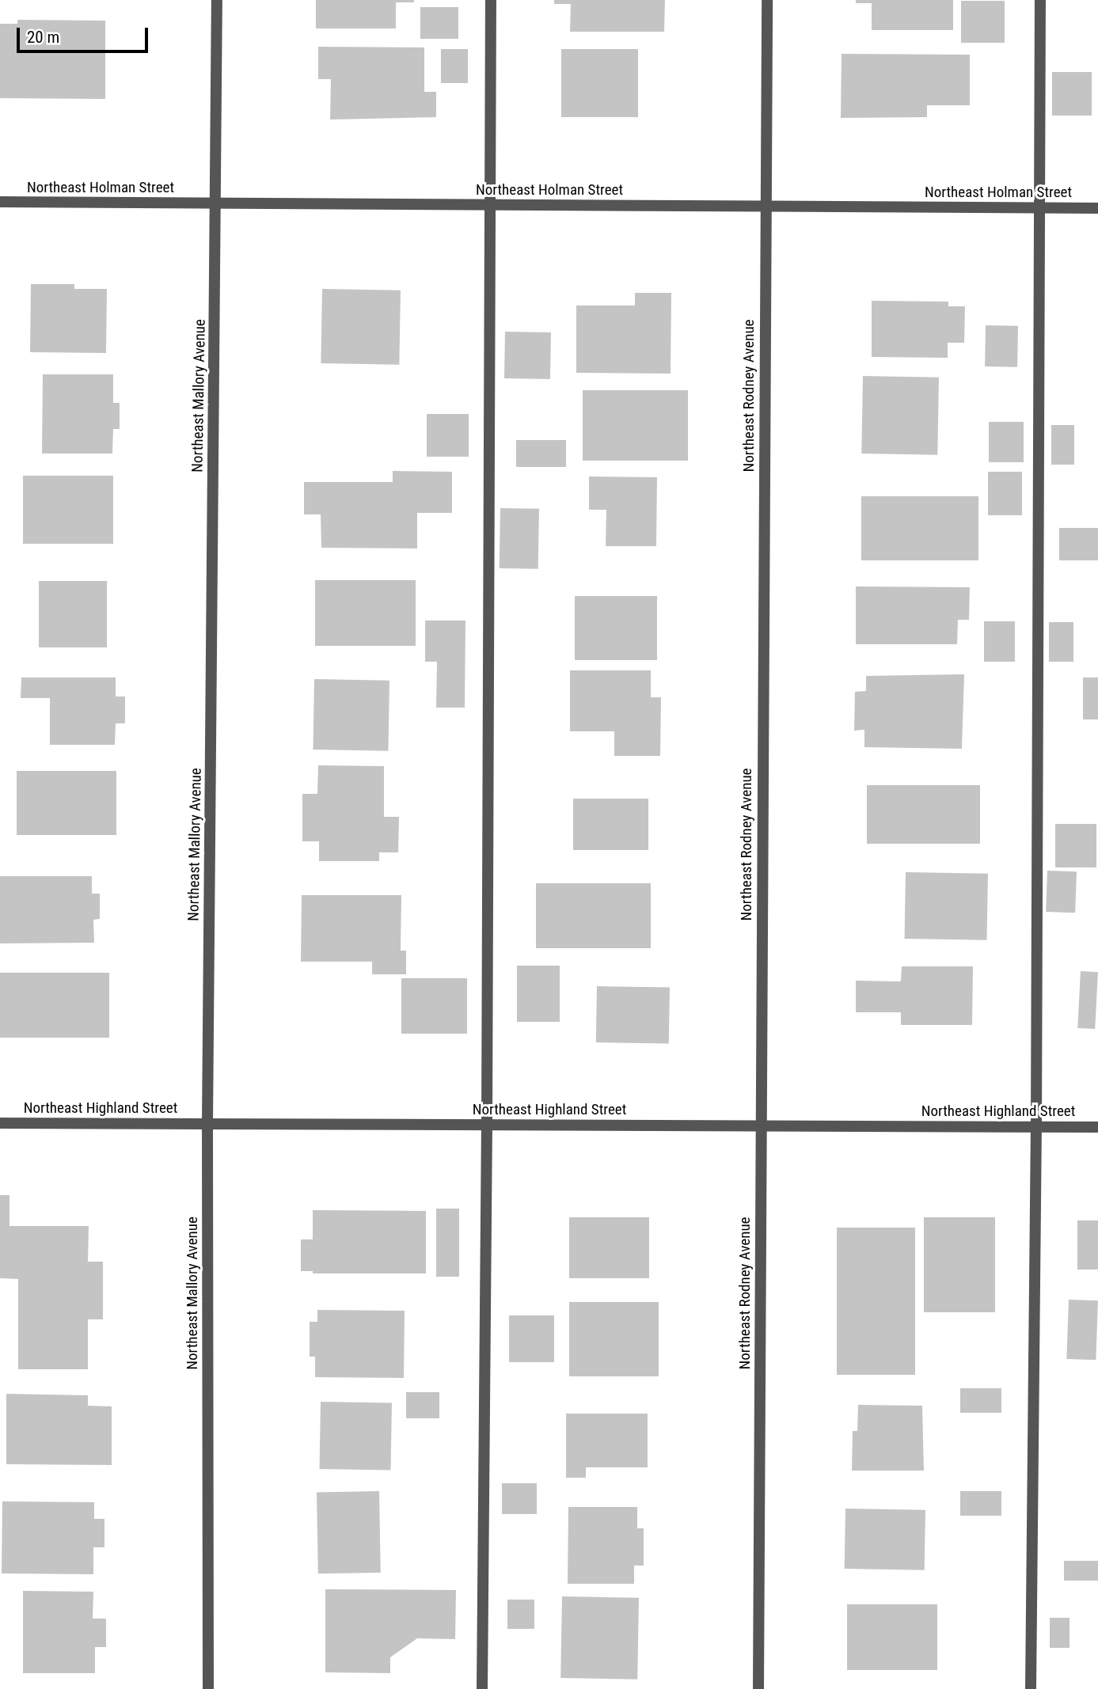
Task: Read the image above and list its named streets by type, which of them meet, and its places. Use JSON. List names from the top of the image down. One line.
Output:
{"streets":{"street":["Northeast Holman Street","Northeast Mallory Avenue","Northeast Rodney Avenue","Northeast Highland Street"]},"crossings":[["Northeast Holman Street","Northeast Mallory Avenue"],["Northeast Holman Street","Northeast Rodney Avenue"],["Northeast Mallory Avenue","Northeast Highland Street"],["Northeast Rodney Avenue","Northeast Highland Street"]],"scale_bar":"20 m"}
